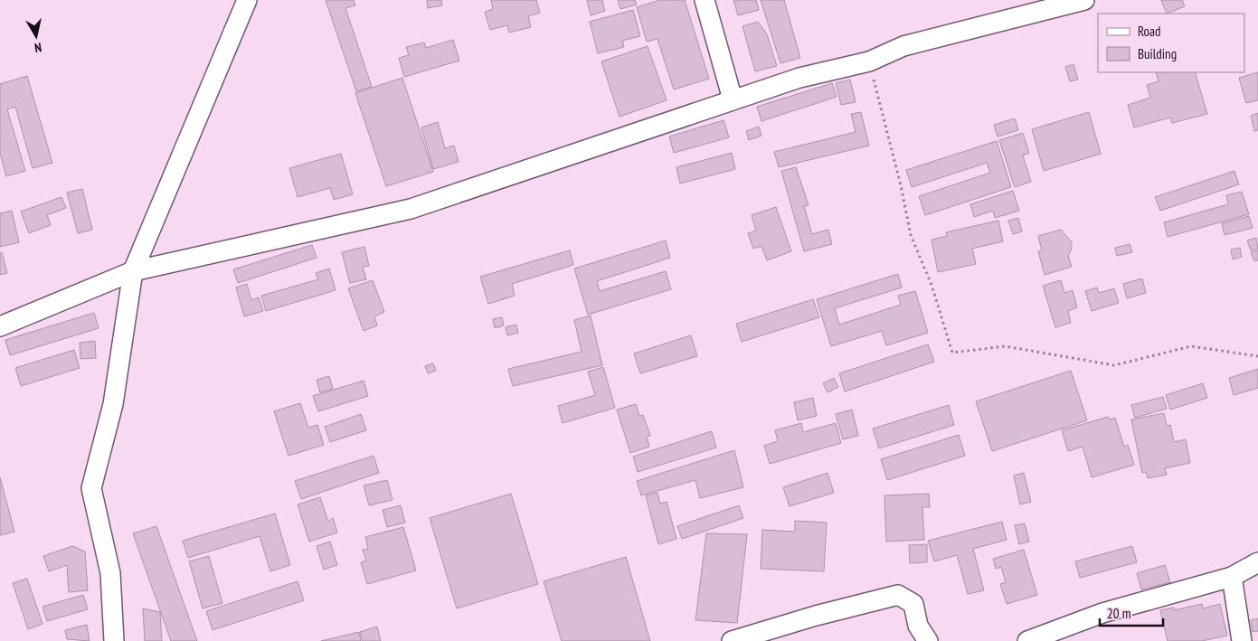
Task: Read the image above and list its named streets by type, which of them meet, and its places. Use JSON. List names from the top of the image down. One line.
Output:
{"legend":["Road","Building"],"scale_bar":"20 m","north":"bottom"}
